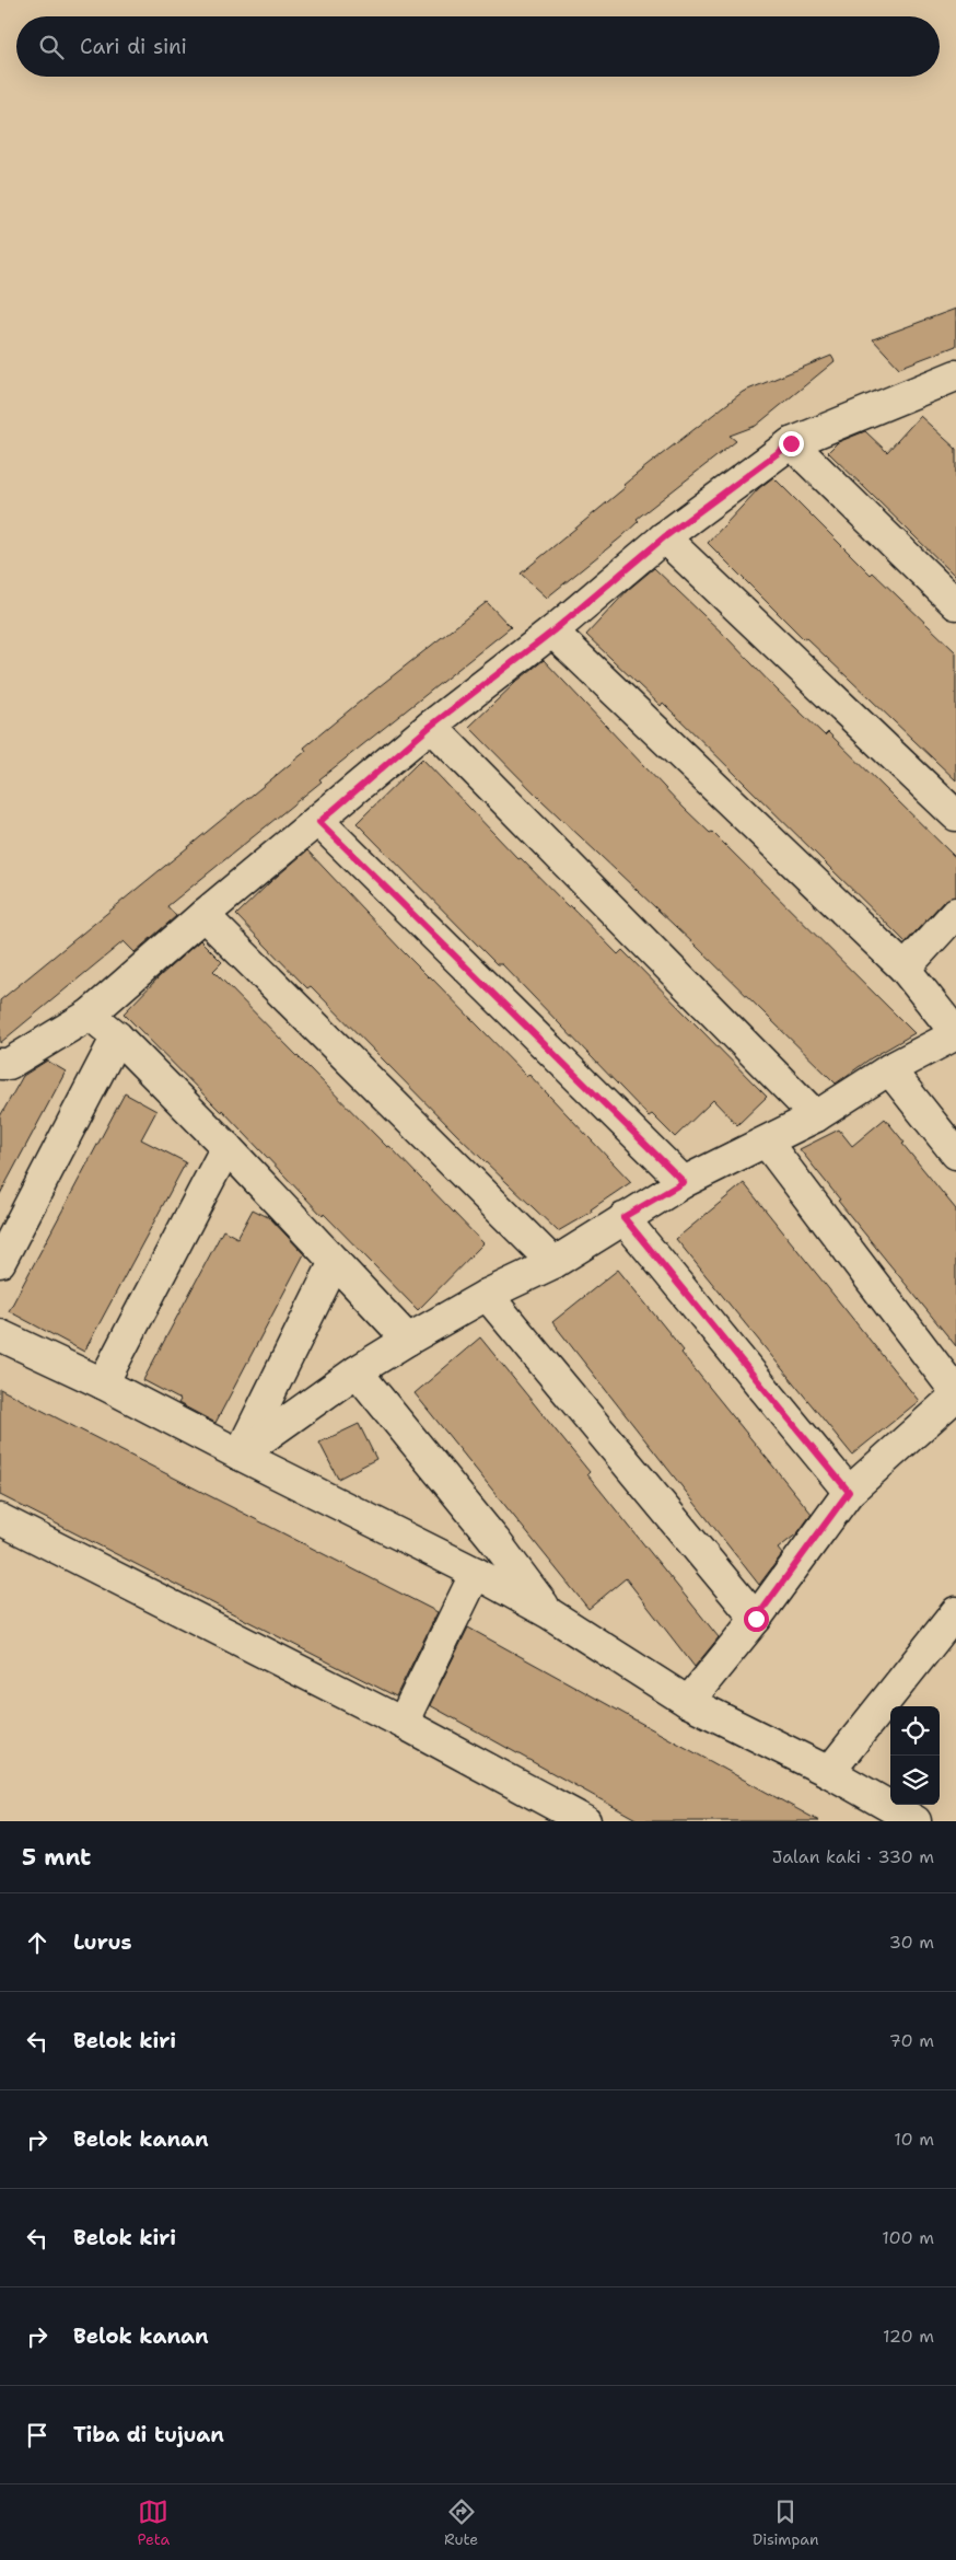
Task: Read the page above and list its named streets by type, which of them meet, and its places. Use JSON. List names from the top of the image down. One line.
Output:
{"page":{"search":"Cari di sini","heading":["5 mnt","Jalan kaki · 330 m"],"list":[["Lurus","30 m"],["Belok kiri","70 m"],["Belok kanan","10 m"],["Belok kiri","100 m"],["Belok kanan","120 m"],"Tiba di tujuan"],"nav":["Peta","Rute","Disimpan"]}}
